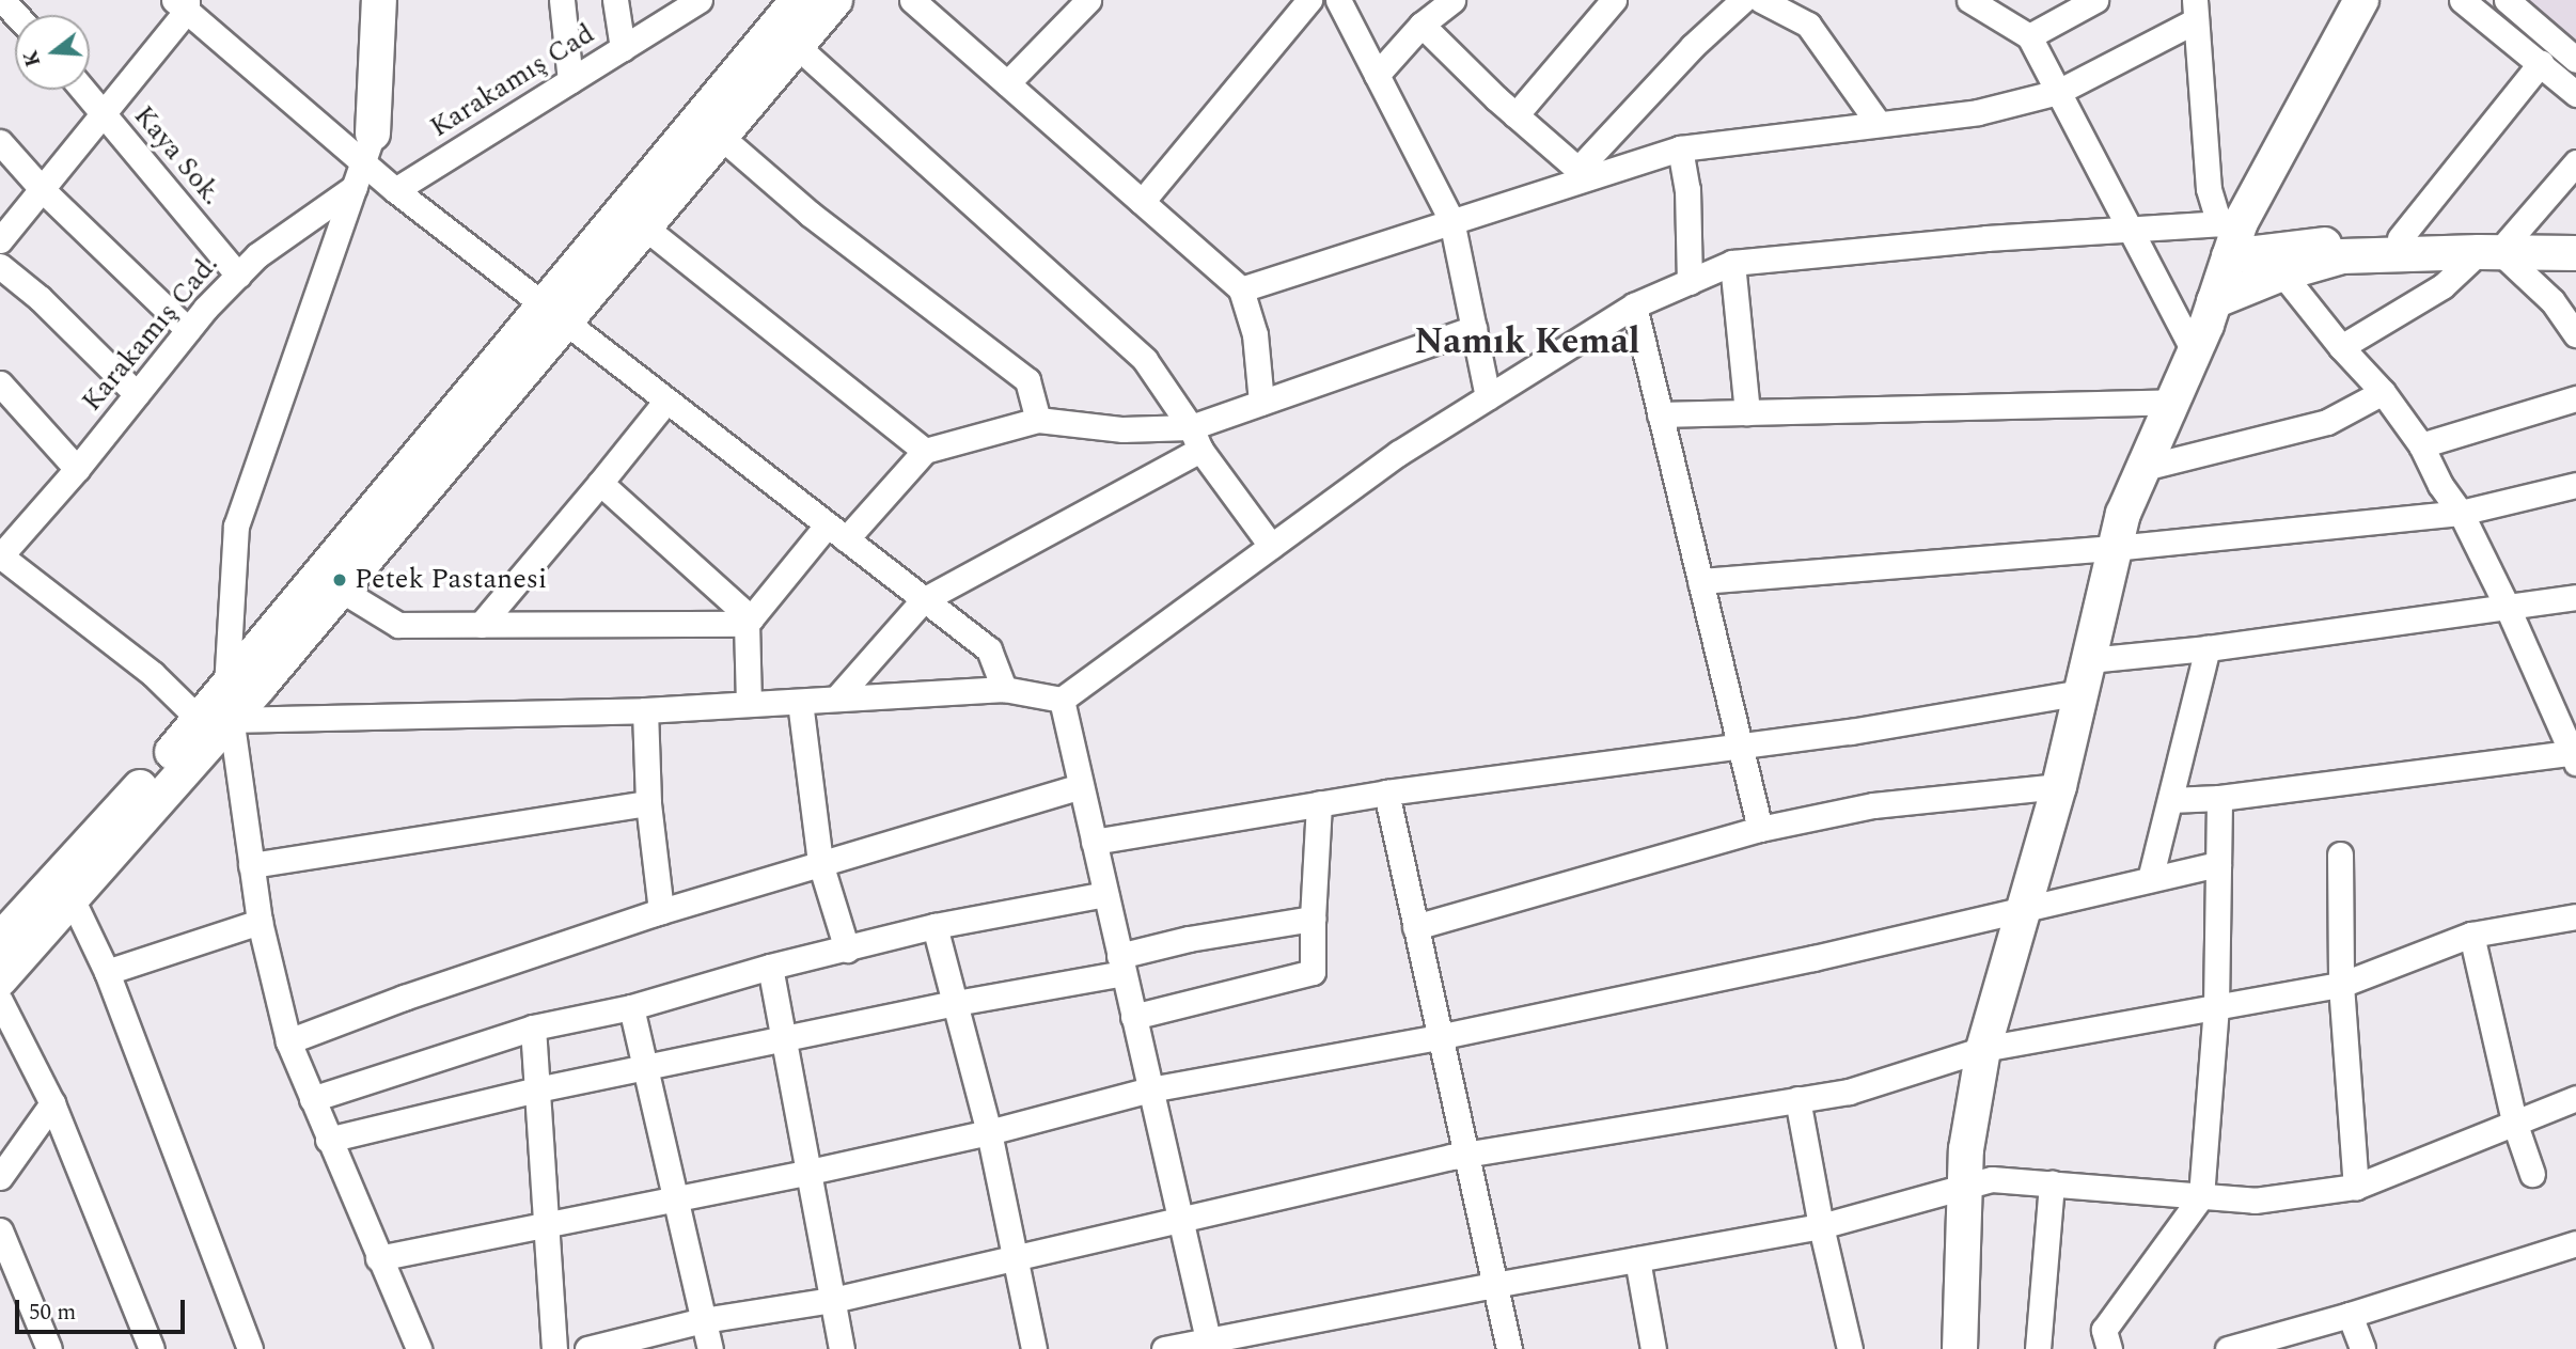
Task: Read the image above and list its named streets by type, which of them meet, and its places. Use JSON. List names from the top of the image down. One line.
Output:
{"streets":{"street":["Karakamış Cad","Kaya Sok.","Karakamış Cad."]},"crossings":[["Kaya Sok.","Karakamış Cad."]],"districts":["Namık Kemal"],"places":["Petek Pastanesi"],"scale_bar":"50 m","north":"left"}
